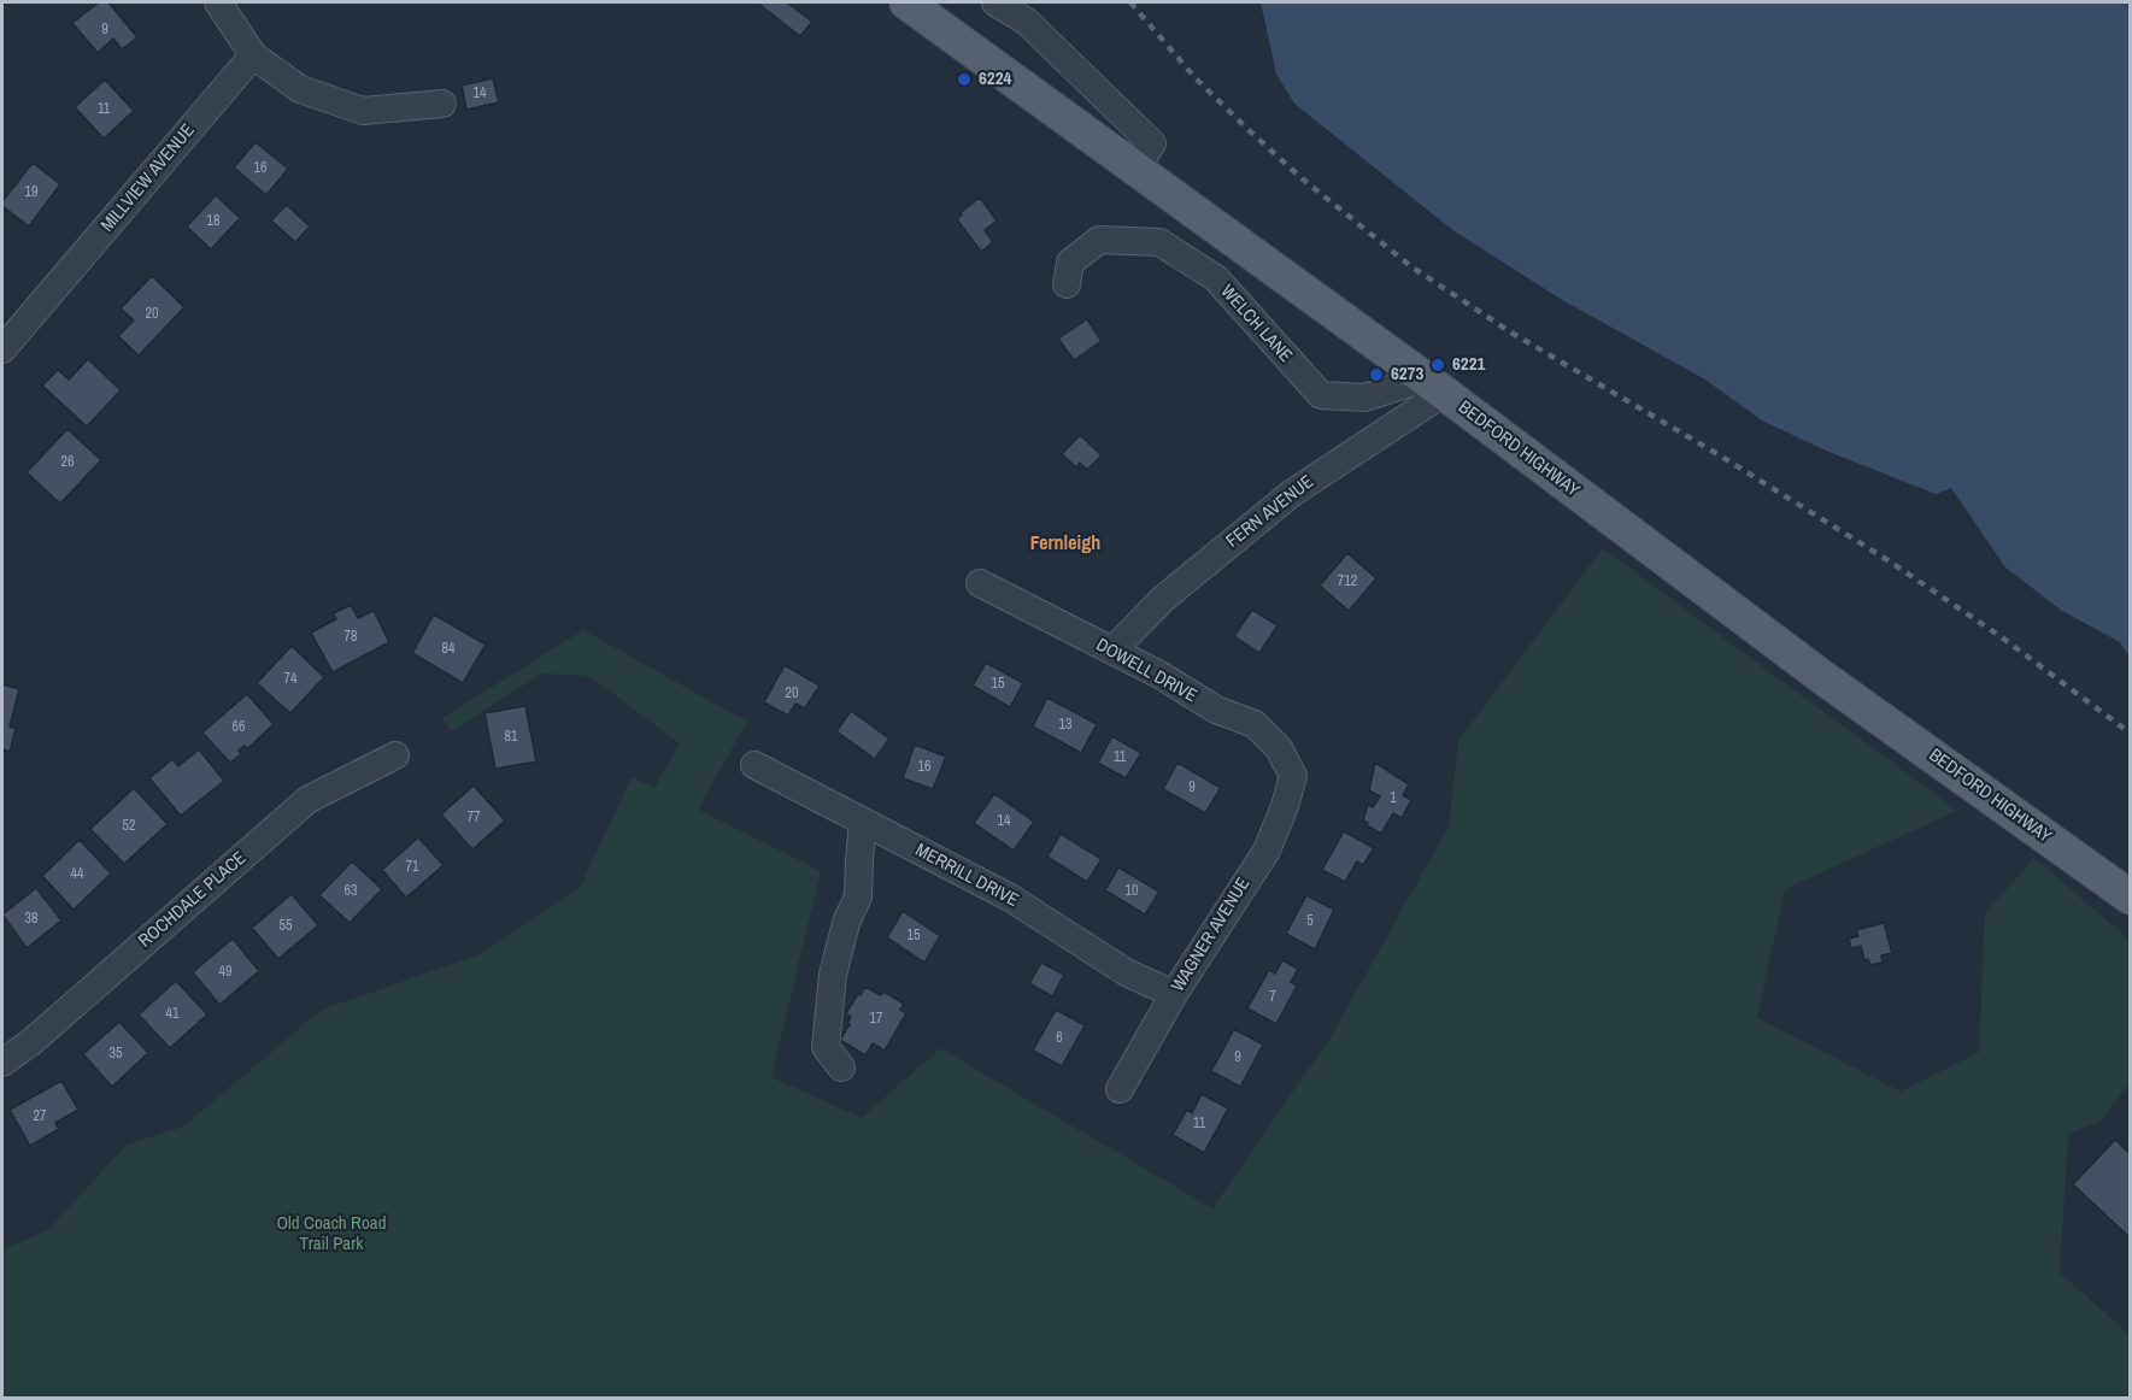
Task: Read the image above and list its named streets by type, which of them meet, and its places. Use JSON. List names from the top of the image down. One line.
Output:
{"streets":{"main road":["BEDFORD HIGHWAY"],"street":["MILLVIEW AVENUE","WELCH LANE","FERN AVENUE","DOWELL DRIVE","MERRILL DRIVE","ROCHDALE PLACE","WAGNER AVENUE"]},"crossings":[["WELCH LANE","BEDFORD HIGHWAY"],["WELCH LANE","FERN AVENUE"],["BEDFORD HIGHWAY","FERN AVENUE"],["FERN AVENUE","DOWELL DRIVE"],["DOWELL DRIVE","WAGNER AVENUE"],["MERRILL DRIVE","WAGNER AVENUE"]],"districts":["Fernleigh"],"parks":["Old Coach Road Trail Park"],"places":["6224","6221","6273"],"house_numbers":["9","14","11","16","19","18","20","26","712","78","84","74","15","20","13","66","81","11","16","9","1","77","14","52","71","44","63","10","38","5","55","15","49","7","41","17","6","35","9","27","11"]}
